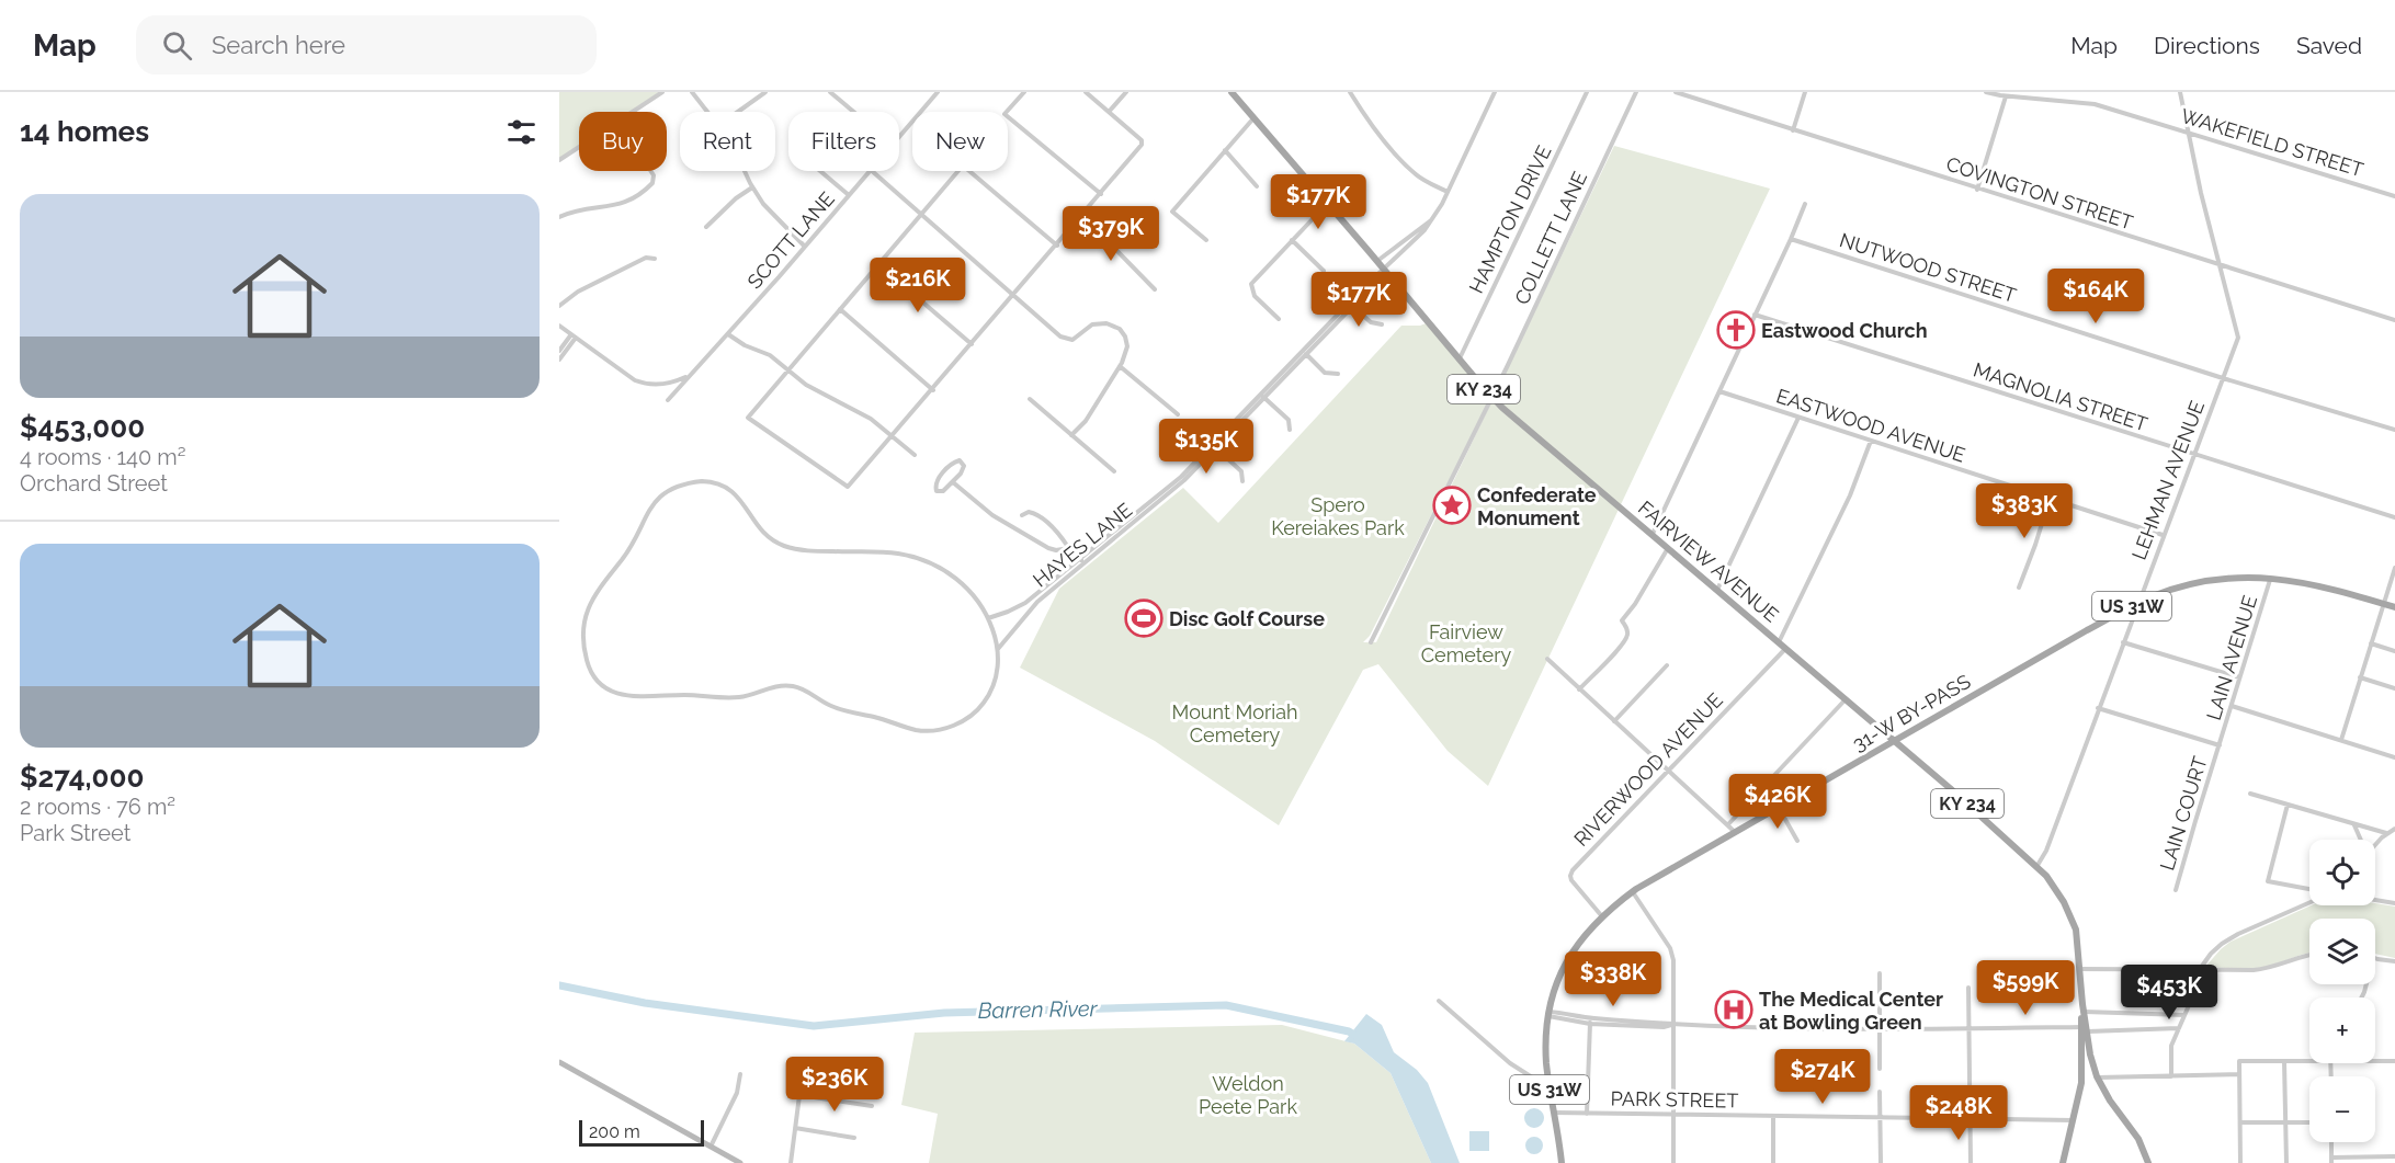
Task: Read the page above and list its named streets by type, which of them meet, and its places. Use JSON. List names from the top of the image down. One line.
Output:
{"streets":{"main road":["KY 234","FAIRVIEW AVENUE","US 31W","31-W BY-PASS"],"street":["WAKEFIELD STREET","COVINGTON STREET","HAMPTON DRIVE","COLLETT LANE","SCOTT LANE","NUTWOOD STREET","MAGNOLIA STREET","EASTWOOD AVENUE","LEHMAN AVENUE","HAYES LANE","LAIN AVENUE","RIVERWOOD AVENUE","LAIN COURT","PARK STREET"]},"crossings":[["WAKEFIELD STREET","LEHMAN AVENUE"],["COVINGTON STREET","LEHMAN AVENUE"],["HAMPTON DRIVE","FAIRVIEW AVENUE"],["COLLETT LANE","FAIRVIEW AVENUE"],["NUTWOOD STREET","LEHMAN AVENUE"],["KY 234","FAIRVIEW AVENUE"],["KY 234","PARK STREET"],["MAGNOLIA STREET","LEHMAN AVENUE"],["EASTWOOD AVENUE","LEHMAN AVENUE"],["LEHMAN AVENUE","FAIRVIEW AVENUE"],["LEHMAN AVENUE","31-W BY-PASS"],["HAYES LANE","FAIRVIEW AVENUE"],["FAIRVIEW AVENUE","31-W BY-PASS"],["FAIRVIEW AVENUE","RIVERWOOD AVENUE"],["LAIN AVENUE","31-W BY-PASS"],["LAIN AVENUE","LAIN COURT"],["31-W BY-PASS","RIVERWOOD AVENUE"],["31-W BY-PASS","PARK STREET"]],"water":["Barren River"],"parks":["Spero Kereiakes Park","Fairview Cemetery","Mount Moriah Cemetery","Weldon Peete Park"],"places":{"church":["Eastwood Church"],"place":["Confederate Monument"],"sports":["Disc Golf Course"],"hospital":["The Medical Center at Bowling Green"]},"scale_bar":"200 m","page":{"header":"Map","search":"Search here","nav":["Map","Directions","Saved"],"heading":"14 homes","chip":["Buy","Rent","Filters","New"],"list":[{"name":"$453,000","note":"4 rooms · 140 m² · Orchard Street"},{"name":"$274,000","note":"2 rooms · 76 m² · Park Street"}],"price":["$177K","$379K","$216K","$164K","$177K","$135K","$383K","$426K","$338K","$599K","$453K","$274K","$236K","$248K"],"map_buttons":["+","−"],"scale":"200 m"}}
